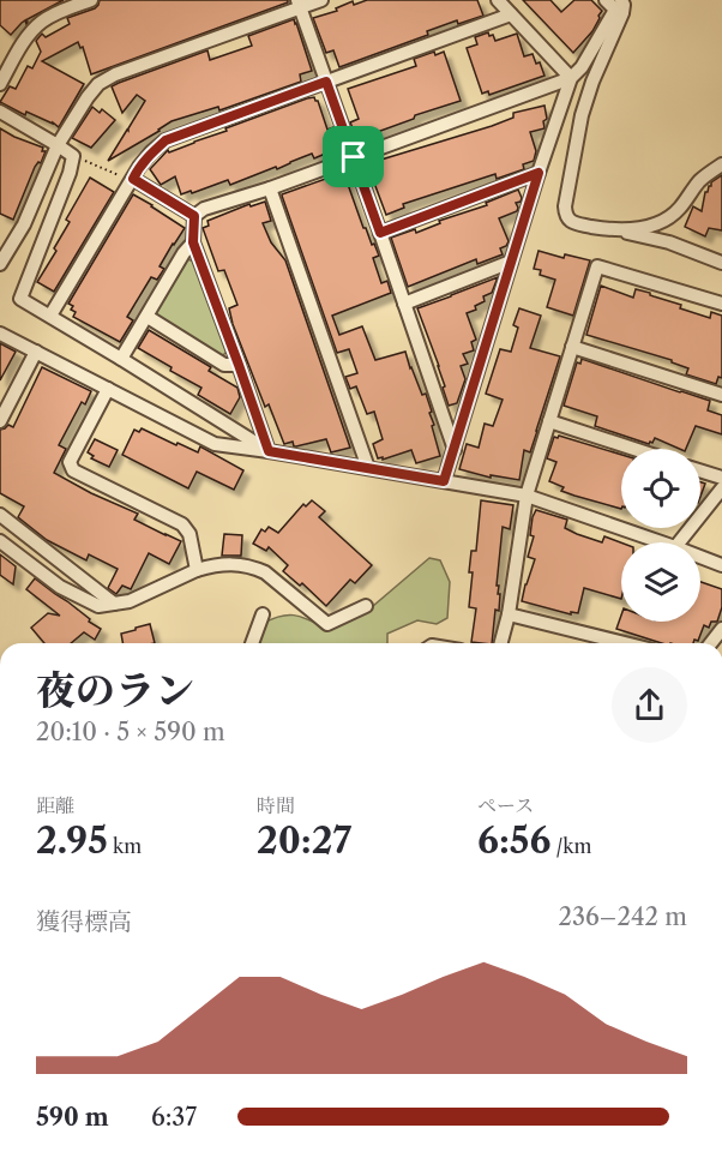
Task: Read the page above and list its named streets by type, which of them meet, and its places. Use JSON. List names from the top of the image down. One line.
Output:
{"page":{"heading":["夜のラン","20:10 · 5 × 590 m"],"stats":[["距離","2.95 km"],["時間","20:27"],["ペース","6:56 /km"]],"chart":["獲得標高","236–242 m"],"list":[{"name":"590 m","note":"6:37"}]}}
